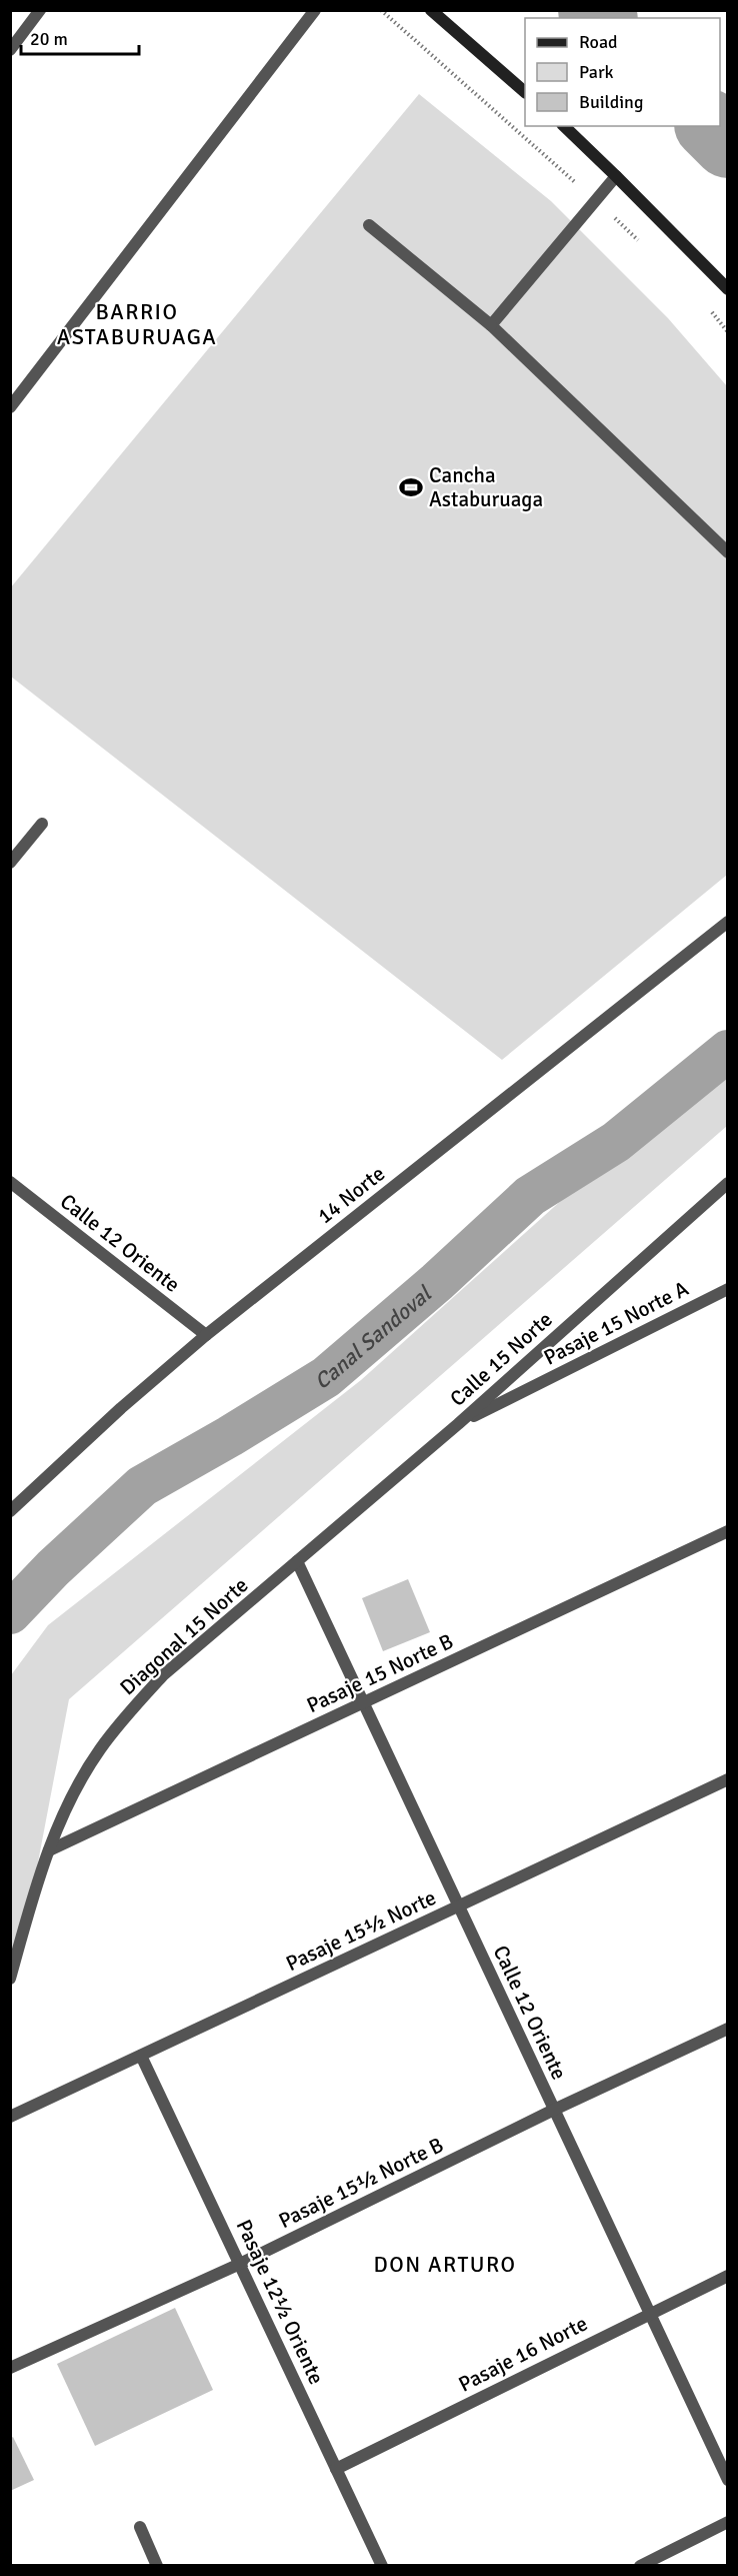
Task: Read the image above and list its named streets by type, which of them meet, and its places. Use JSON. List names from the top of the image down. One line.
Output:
{"streets":{"street":["14 Norte","Calle 12 Oriente","Pasaje 15 Norte A","Calle 15 Norte","Diagonal 15 Norte","Pasaje 15 Norte B","Pasaje 15½ Norte","Pasaje 15½ Norte B","Pasaje 12½ Oriente","Pasaje 16 Norte"]},"crossings":[["14 Norte","Calle 12 Oriente"],["Calle 12 Oriente","Calle 15 Norte"],["Calle 12 Oriente","Diagonal 15 Norte"],["Calle 12 Oriente","Pasaje 15 Norte B"],["Calle 12 Oriente","Pasaje 15½ Norte"],["Calle 12 Oriente","Pasaje 15½ Norte B"],["Calle 12 Oriente","Pasaje 16 Norte"],["Pasaje 15 Norte A","Calle 15 Norte"],["Calle 15 Norte","Diagonal 15 Norte"],["Diagonal 15 Norte","Pasaje 15 Norte B"],["Pasaje 15½ Norte","Pasaje 12½ Oriente"],["Pasaje 15½ Norte B","Pasaje 12½ Oriente"],["Pasaje 12½ Oriente","Pasaje 16 Norte"]],"districts":["BARRIO ASTABURUAGA","DON ARTURO"],"water":["Canal Sandoval"],"places":{"sports":["Cancha Astaburuaga"]},"legend":["Road","Park","Building"],"scale_bar":"20 m"}
